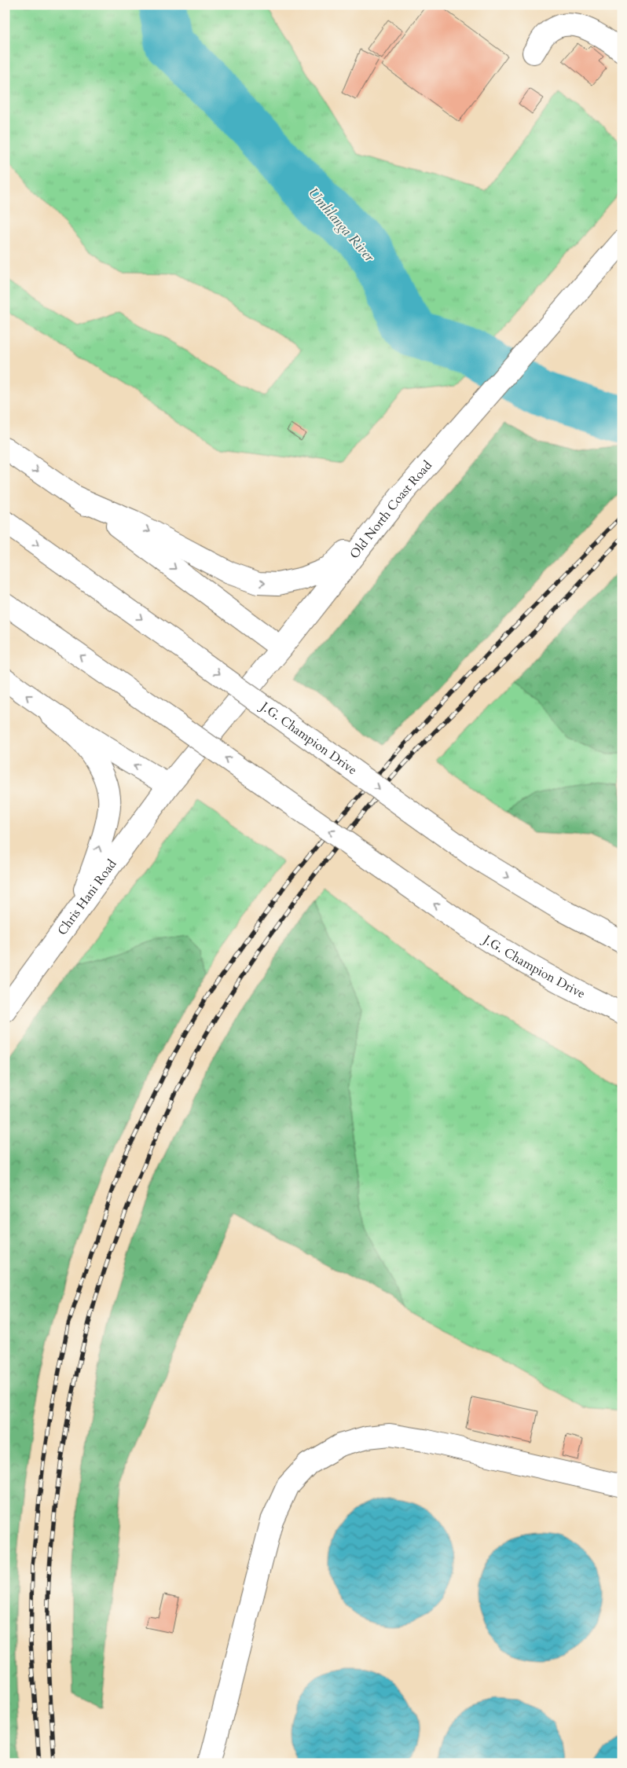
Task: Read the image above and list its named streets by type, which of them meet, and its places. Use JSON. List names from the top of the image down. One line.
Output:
{"streets":{"street":["Old North Coast Road","J.G. Champion Drive","Chris Hani Road"]},"crossings":[["Old North Coast Road","Chris Hani Road"]],"water":["Umhlanga River"]}
